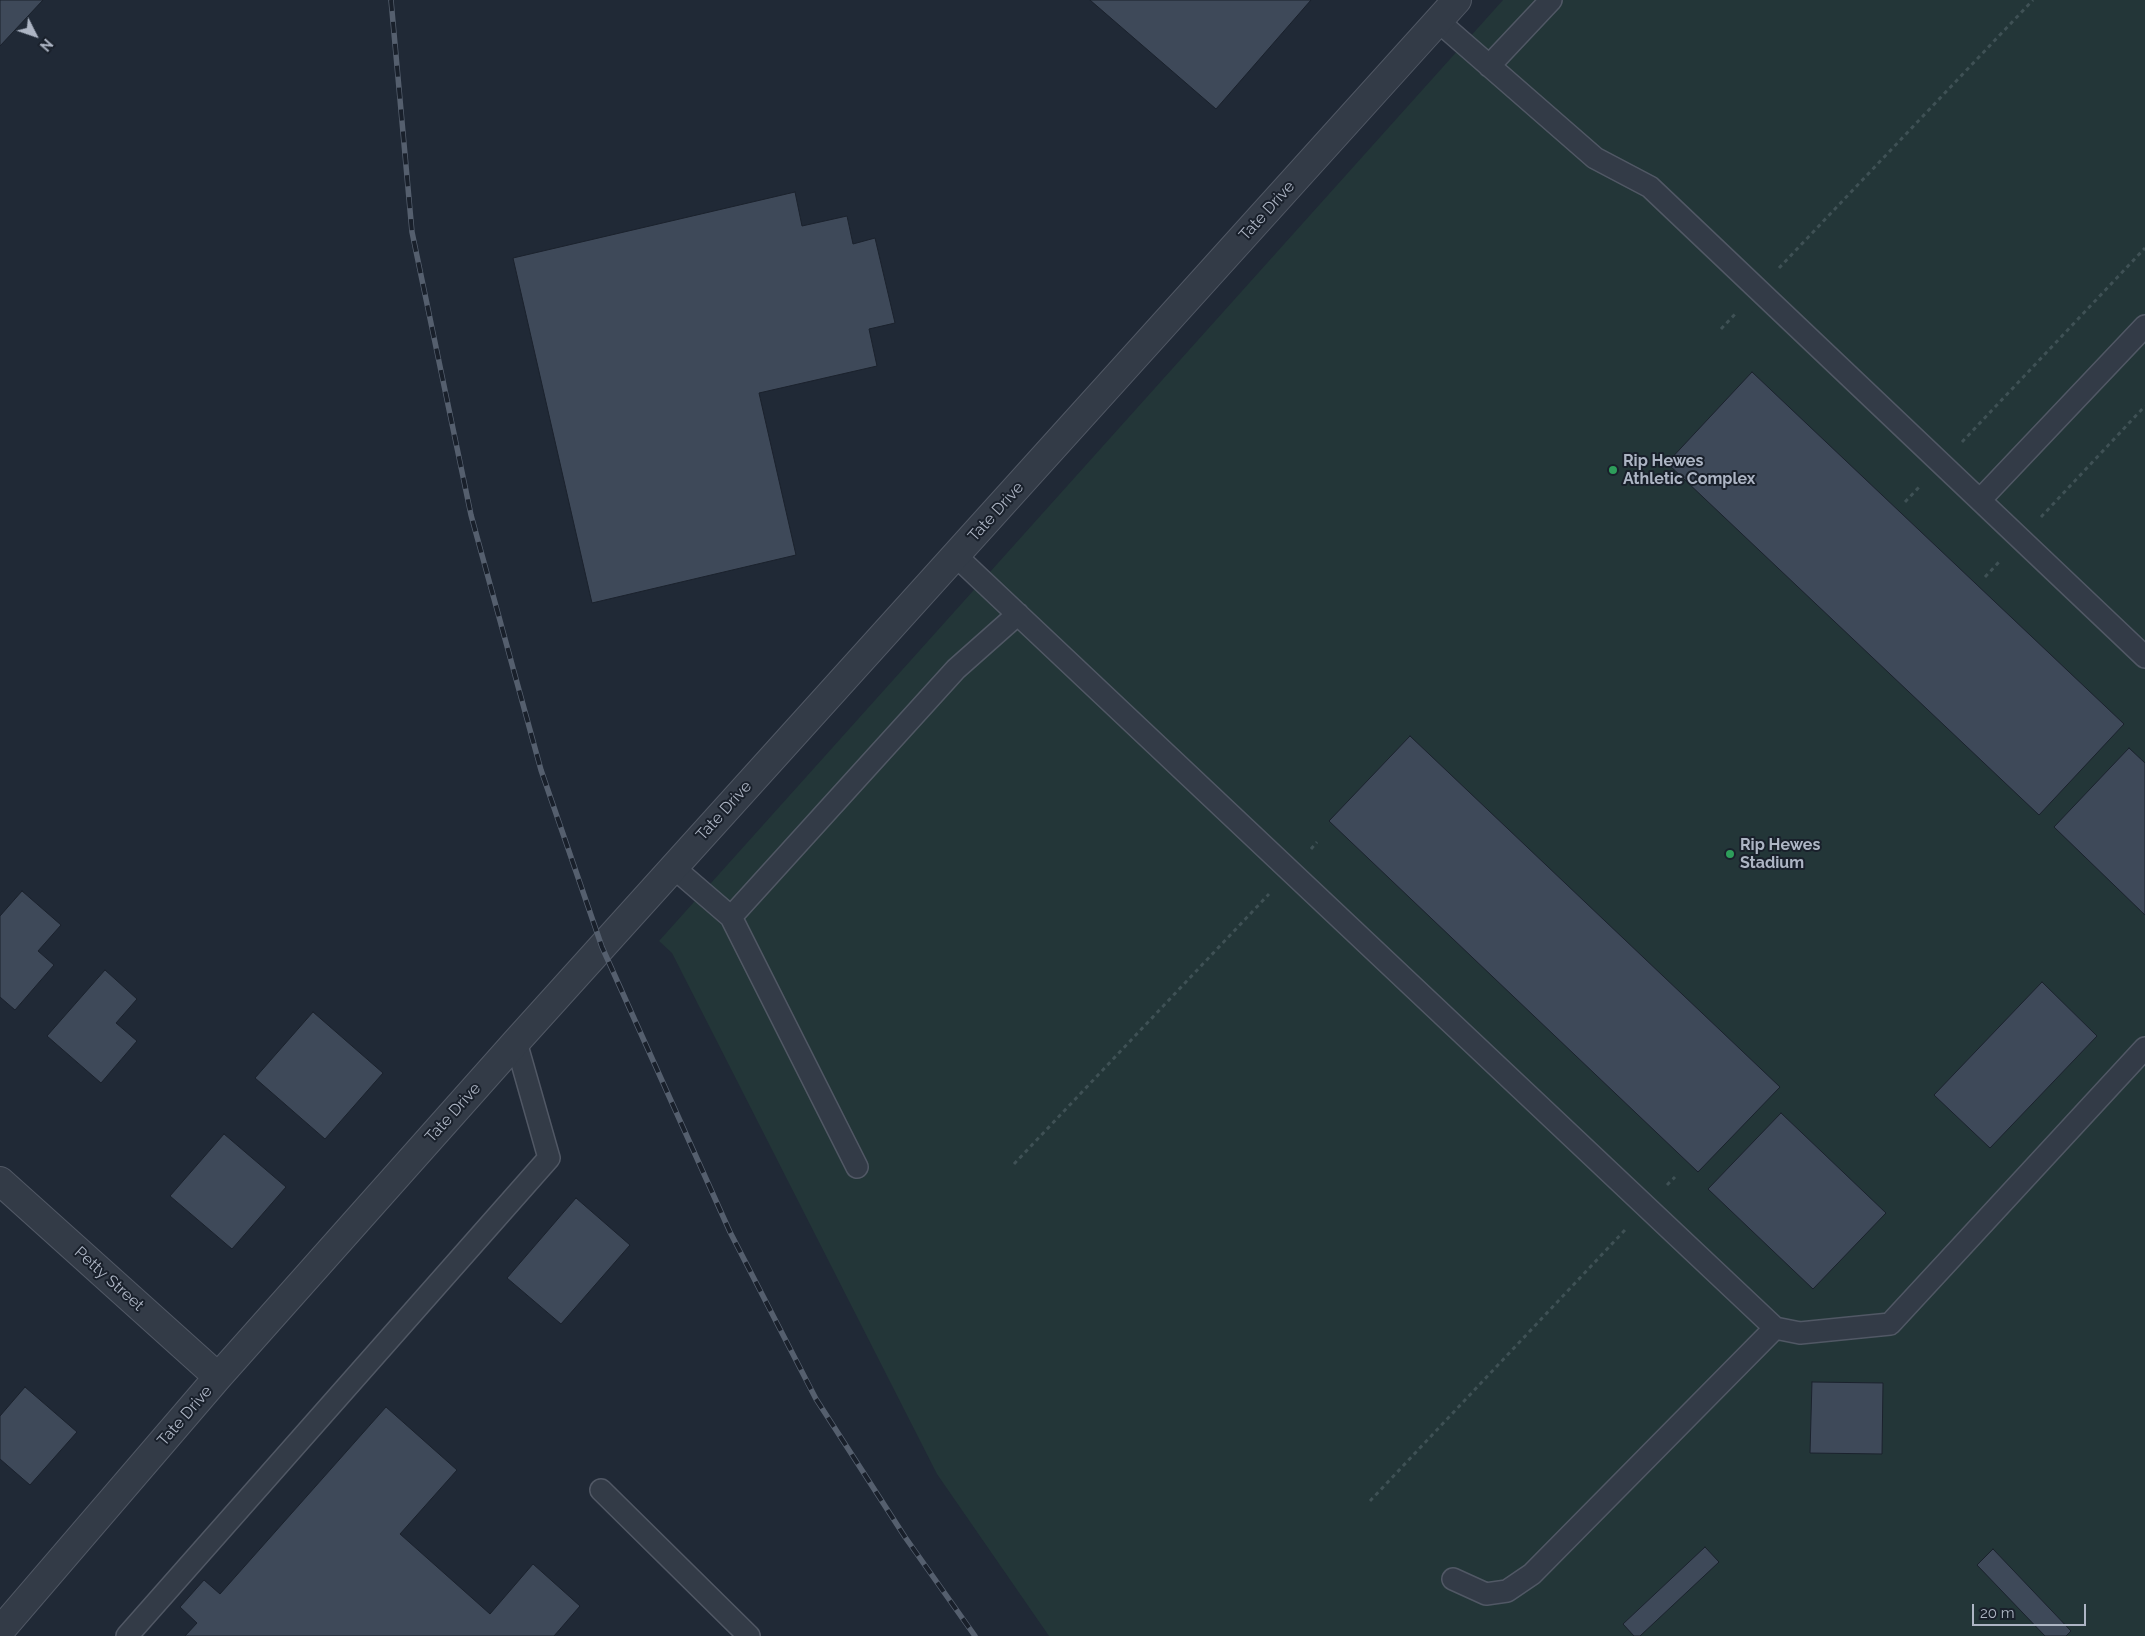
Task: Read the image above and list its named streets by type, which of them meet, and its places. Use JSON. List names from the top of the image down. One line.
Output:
{"streets":{"street":["Tate Drive","Petty Street"]},"crossings":[["Tate Drive","Petty Street"]],"places":["Rip Hewes Athletic Complex","Rip Hewes Stadium"],"scale_bar":"20 m","north":"bottom right"}
